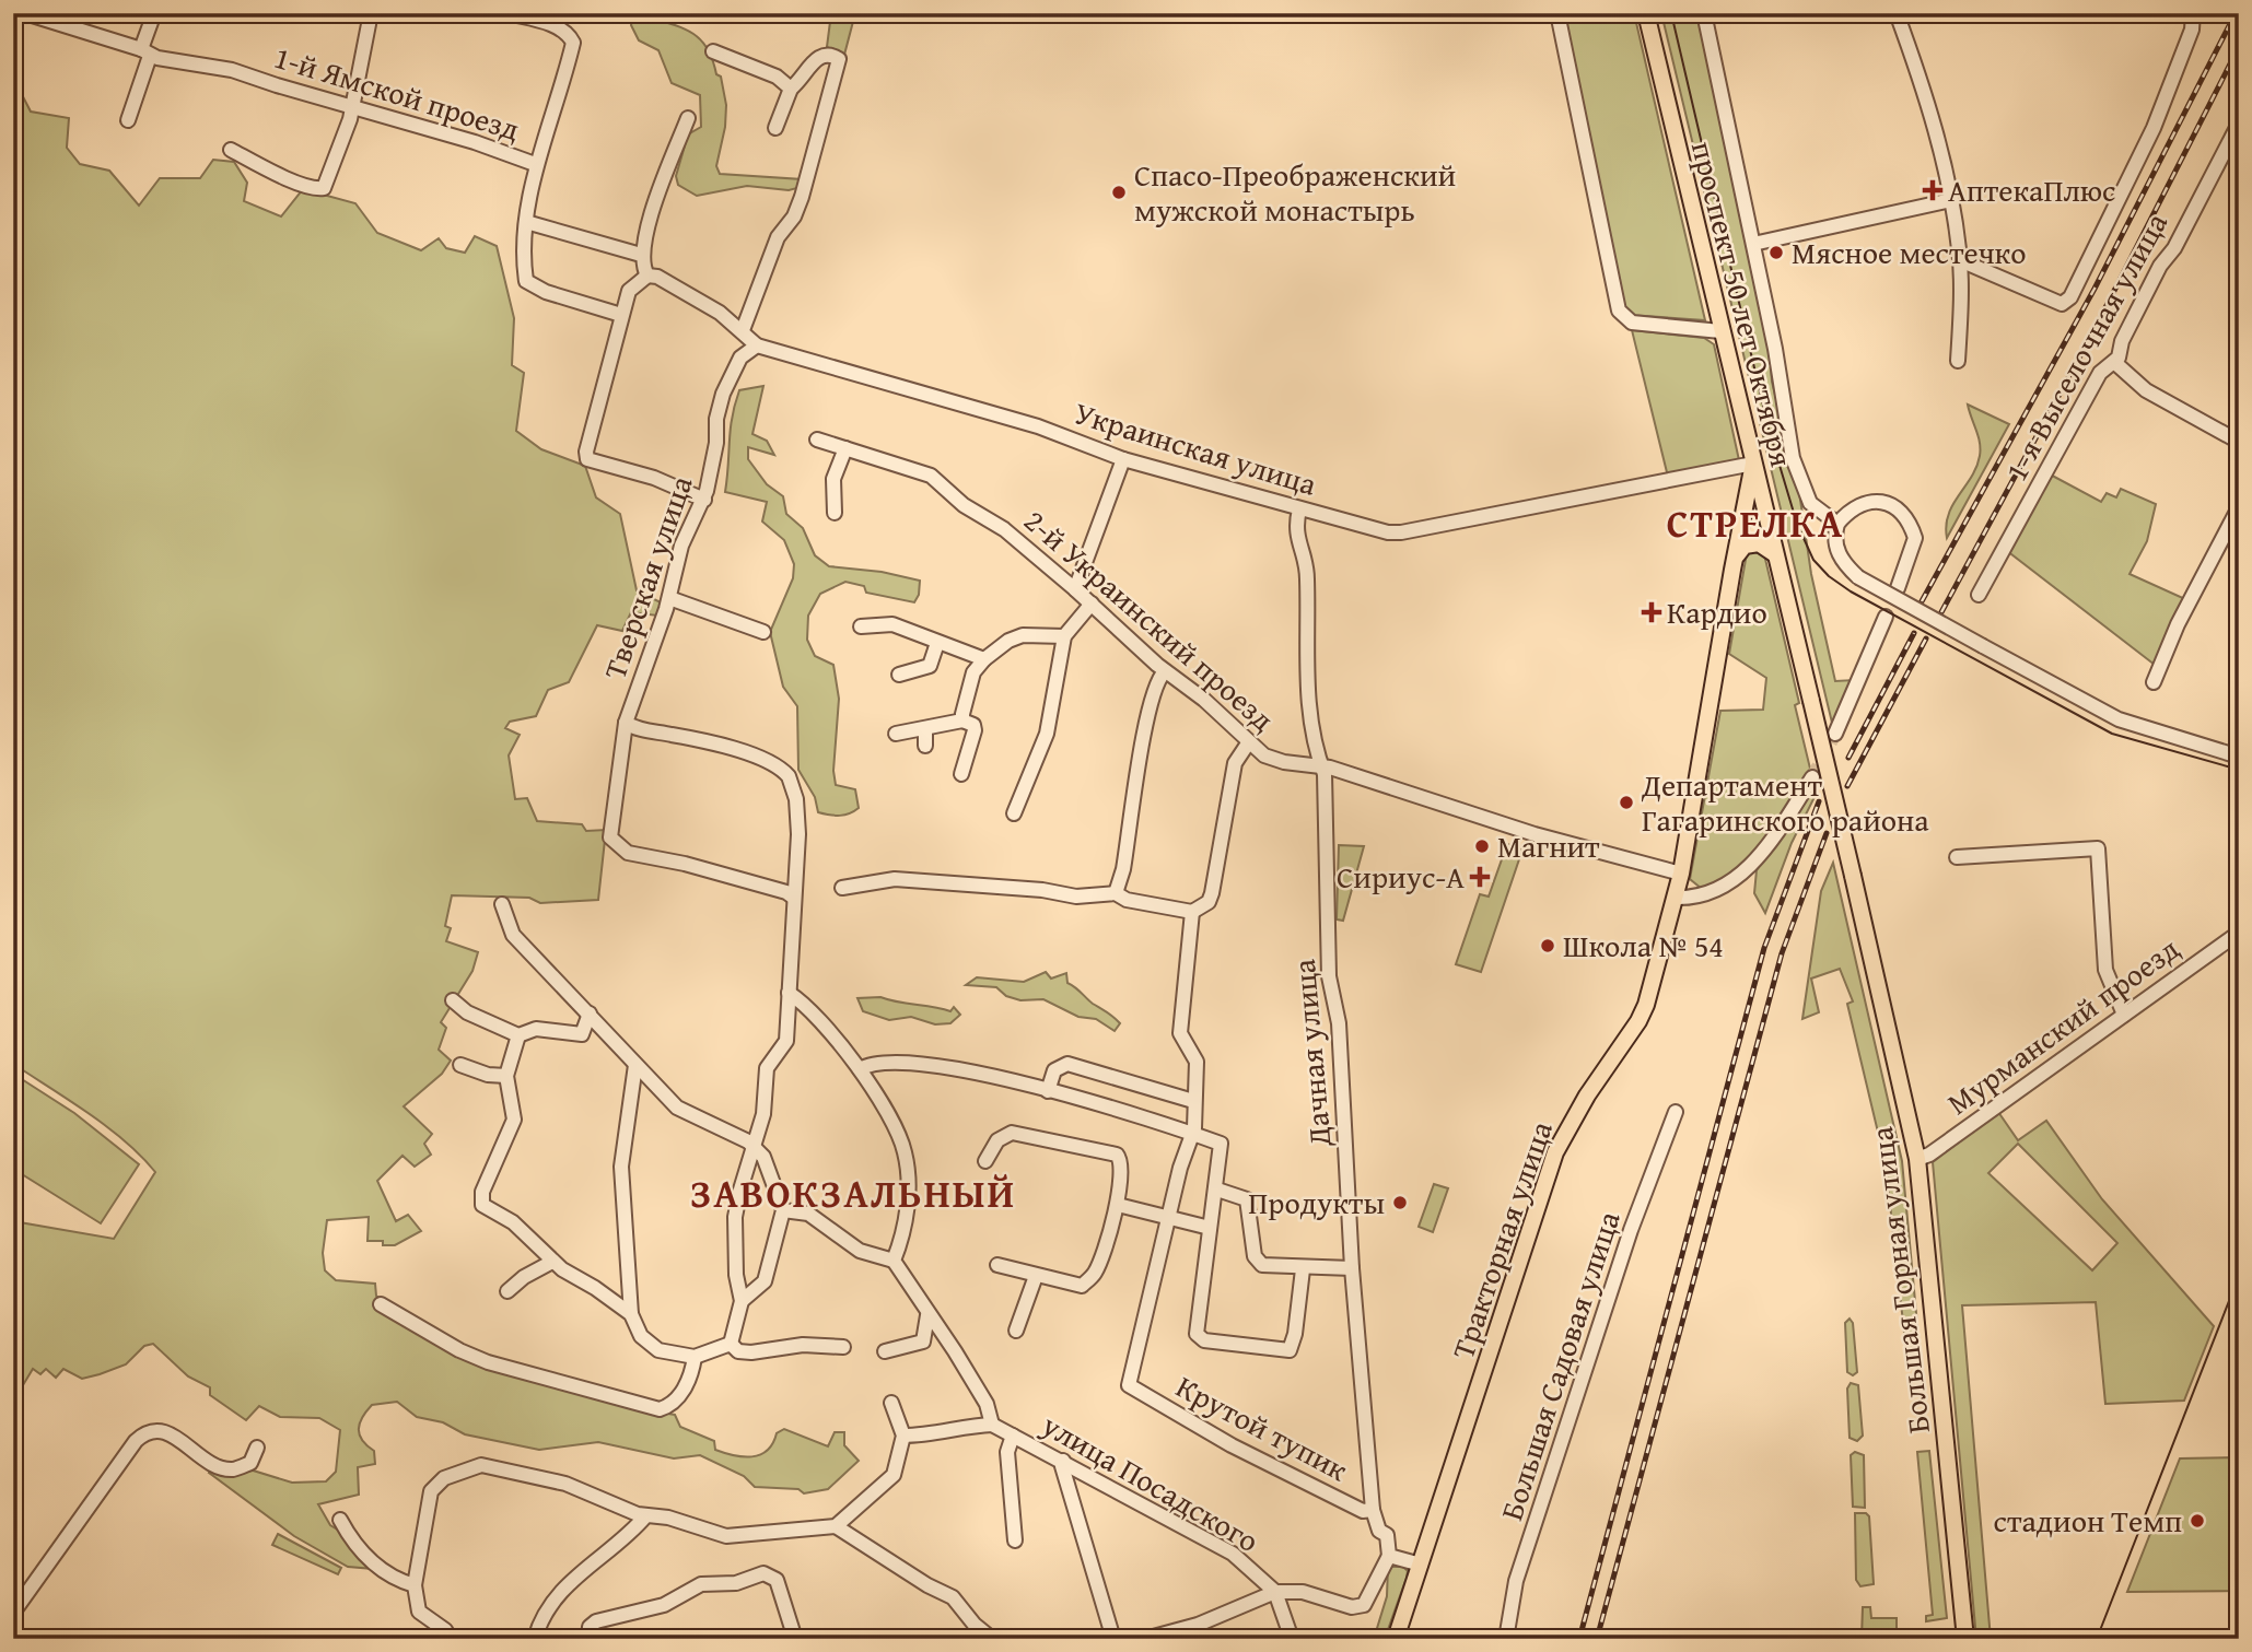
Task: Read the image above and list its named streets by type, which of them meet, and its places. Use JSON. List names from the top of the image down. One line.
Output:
{"streets":{"main road":["проспект 50 лет Октября","Тракторная улица","Большая Горная улица"],"street":["1-й Ямской проезд","1-я Выселочная улица","Украинская улица","Тверская улица","2-й Украинский проезд","Мурманский проезд","Дачная улица","Большая Садовая улица","Крутой тупик","улица Посадского"]},"crossings":[["проспект 50 лет Октября","Украинская улица"],["проспект 50 лет Октября","Тракторная улица"],["проспект 50 лет Октября","Большая Горная улица"],["Украинская улица","Тверская улица"],["Украинская улица","Дачная улица"],["Украинская улица","Тракторная улица"],["2-й Украинский проезд","Дачная улица"],["2-й Украинский проезд","Тракторная улица"],["Мурманский проезд","Большая Горная улица"],["Дачная улица","Крутой тупик"]],"districts":["СТРЕЛКА","ЗАВОКЗАЛЬНЫЙ"],"places":{"health":["АптекаПлюс","Кардио","Сириус-А"],"other":["Спасо-Преображенский мужской монастырь","Мясное местечко","Департамент Гагаринского района","Магнит","Школа № 54","Продукты","стадион Темп"]}}
